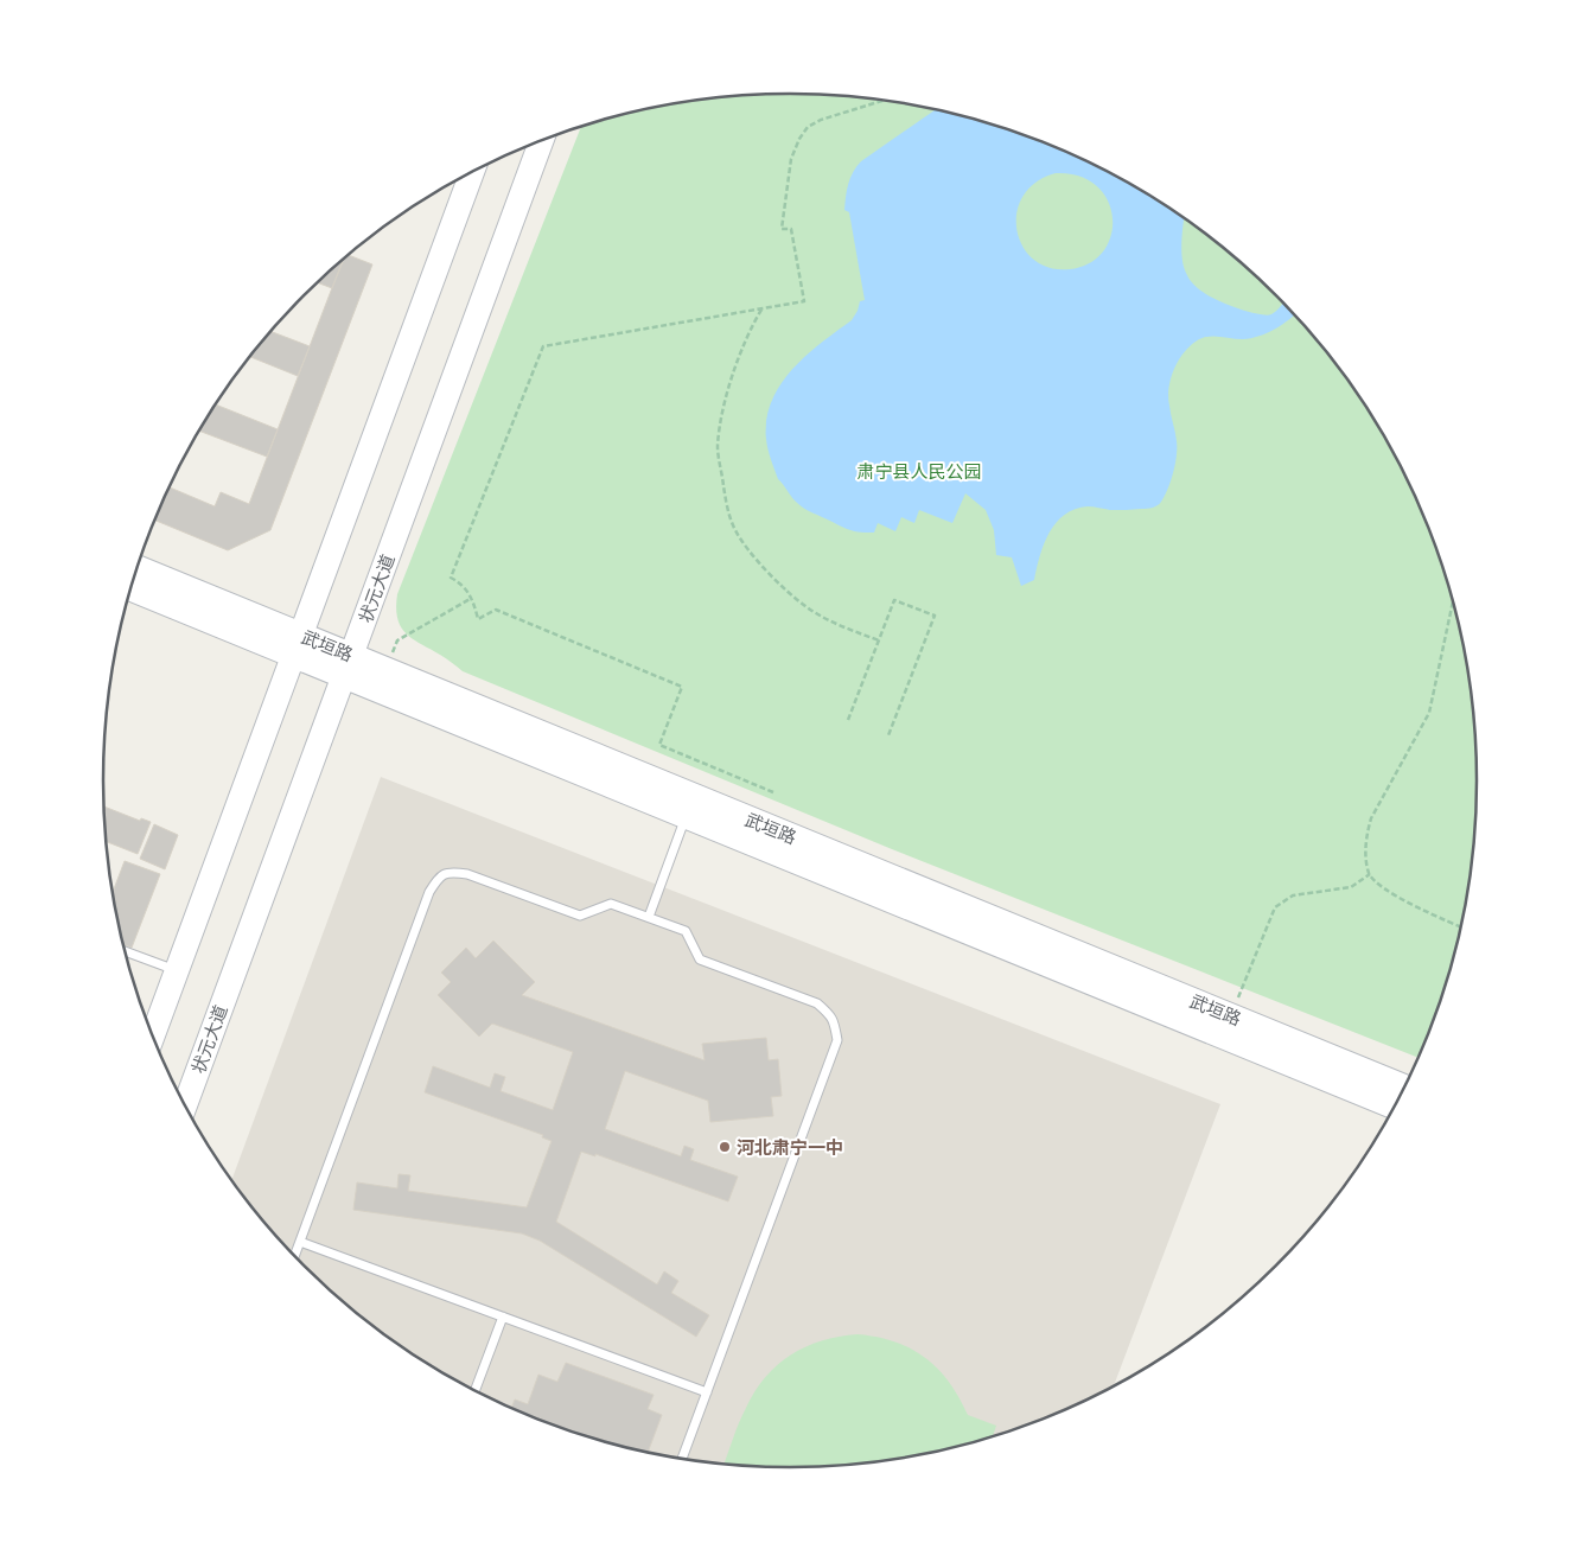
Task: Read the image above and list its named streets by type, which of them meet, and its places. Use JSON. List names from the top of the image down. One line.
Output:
{"streets":{"main road":["状元大道","武垣路"]},"crossings":[["状元大道","武垣路"]],"parks":["肃宁县人民公园"],"places":["河北肃宁一中"]}
